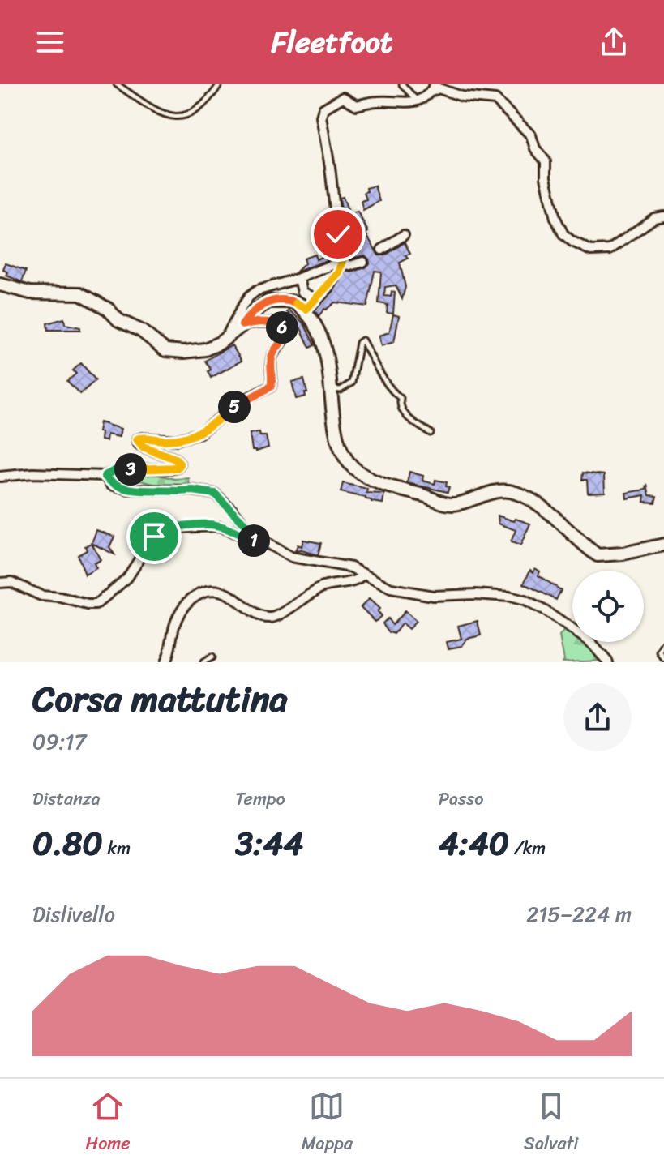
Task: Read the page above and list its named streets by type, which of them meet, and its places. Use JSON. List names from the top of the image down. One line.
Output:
{"page":{"header":"Fleetfoot","pins":["6","5","3","1"],"heading":["Corsa mattutina","09:17"],"stats":[["Distanza","0.80 km"],["Tempo","3:44"],["Passo","4:40 /km"]],"chart":["Dislivello","215–224 m"],"tabs":["Home","Mappa","Salvati"]}}
